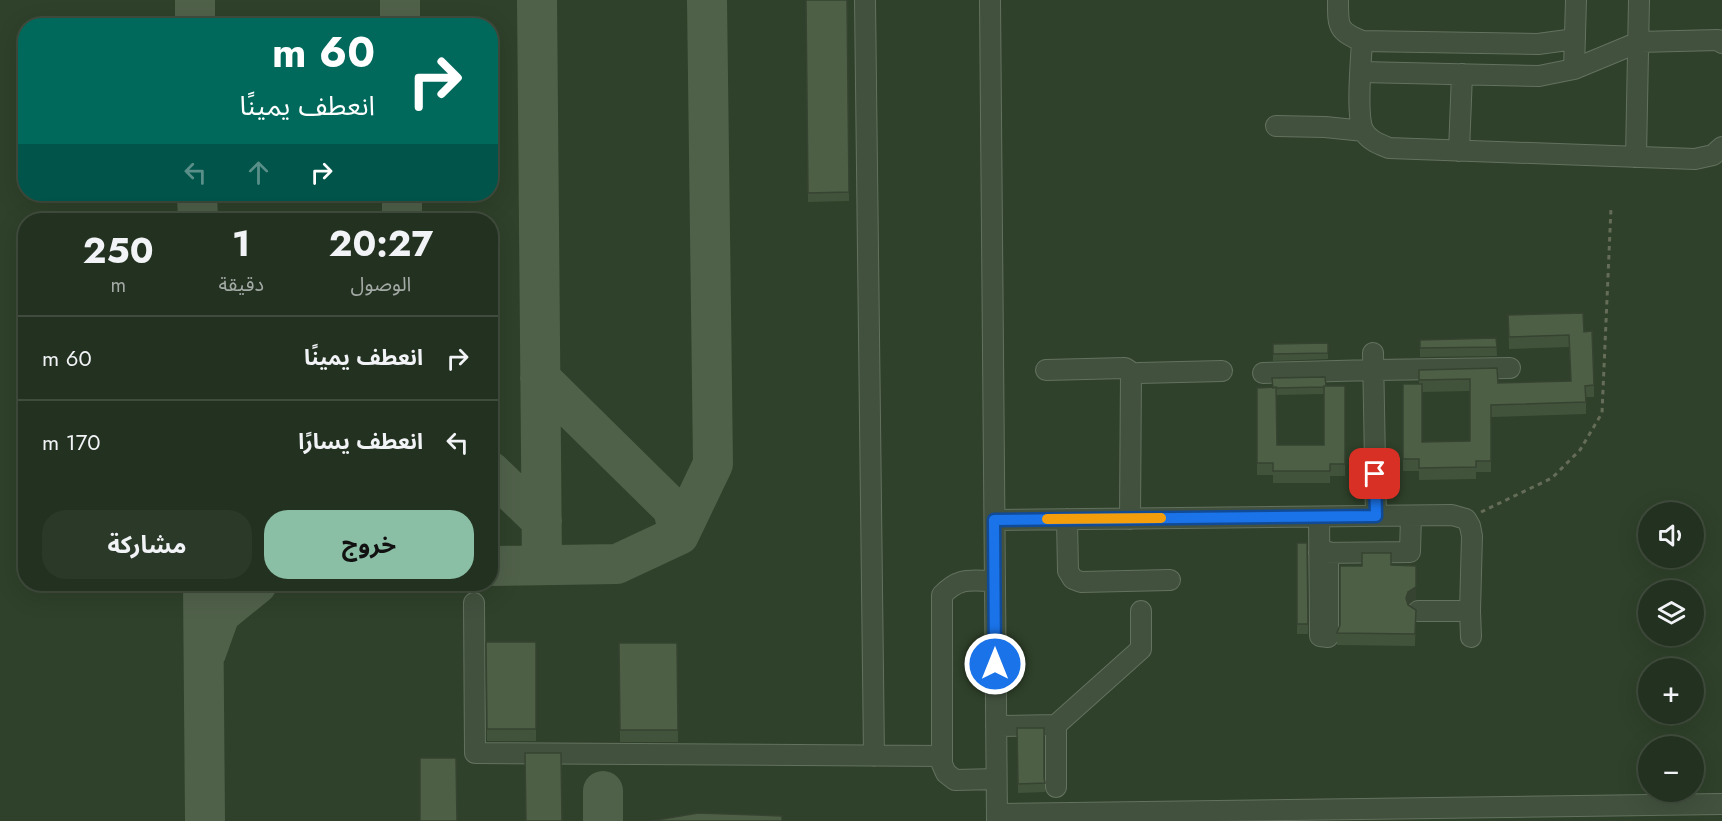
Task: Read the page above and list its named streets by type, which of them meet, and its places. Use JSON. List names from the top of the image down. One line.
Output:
{"page":{"turn":["60 m","انعطف يمينًا"],"eta":["20:27","الوصول","1","دقيقة","250","m"],"list":[{"name":"انعطف يمينًا","value":"60 m"},{"name":"انعطف يسارًا","value":"170 m"}],"buttons":["خروج","مشاركة"],"map_buttons":["+","−"]}}
